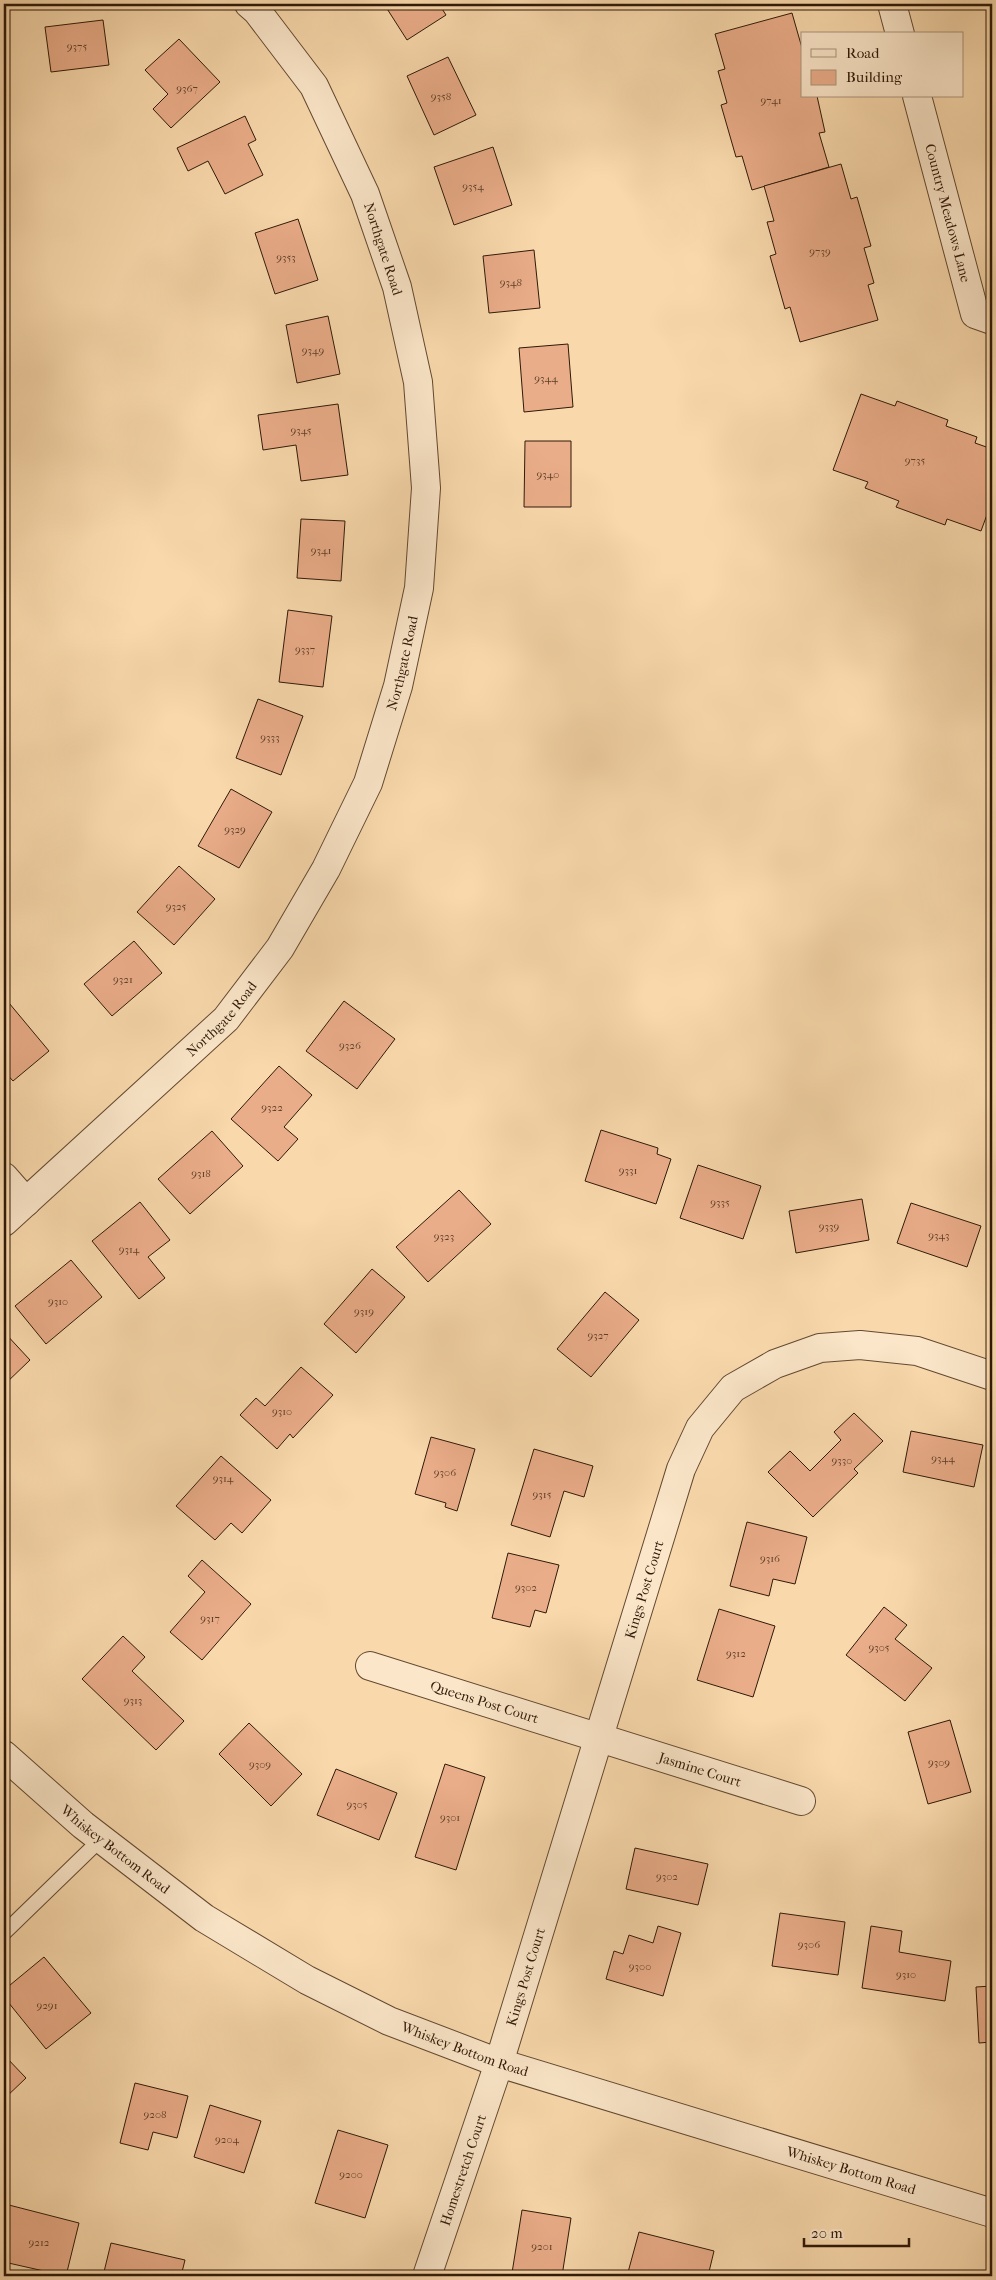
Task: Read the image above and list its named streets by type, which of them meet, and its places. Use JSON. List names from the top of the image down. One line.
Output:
{"streets":{"street":["Country Meadows Lane","Northgate Road","Kings Post Court","Queens Post Court","Jasmine Court","Whiskey Bottom Road","Homestretch Court"]},"crossings":[["Kings Post Court","Queens Post Court"],["Kings Post Court","Jasmine Court"],["Kings Post Court","Whiskey Bottom Road"],["Kings Post Court","Homestretch Court"],["Queens Post Court","Jasmine Court"],["Whiskey Bottom Road","Homestretch Court"]],"house_numbers":["9375","9367","9358","9741","9354","9739","9353","9348","9349","9344","9345","9735","9340","9341","9337","9333","9329","9325","9321","9326","9322","9331","9318","9335","9339","9343","9323","9314","9310","9319","9327","9310","9344","9330","9306","9314","9315","9316","9302","9317","9305","9312","9313","9309","9309","9305","9301","9302","9306","9300","9310","9291","9208","9204","9200","9212","9201"],"legend":["Road","Building"],"scale_bar":"20 m"}
